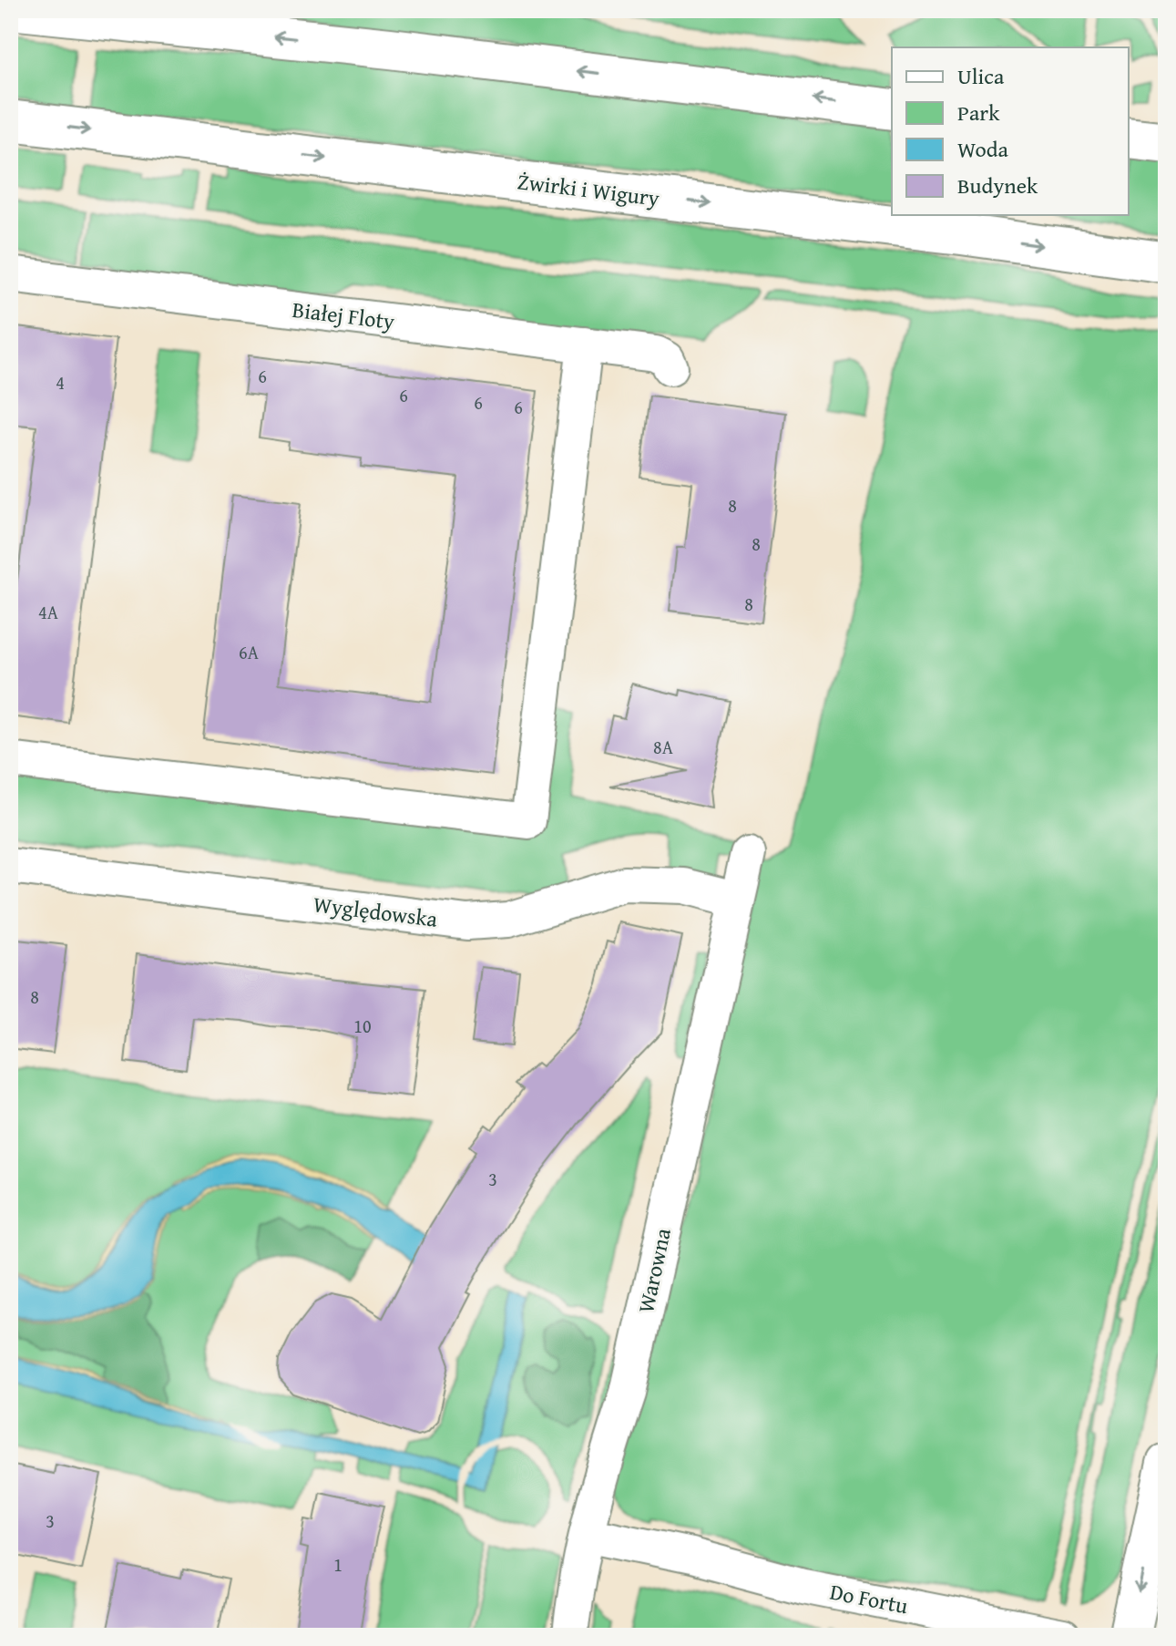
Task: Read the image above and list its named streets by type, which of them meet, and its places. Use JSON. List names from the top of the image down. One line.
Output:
{"streets":{"main road":["Żwirki i Wigury"],"street":["Białej Floty","Wyględowska","Warowna","Do Fortu"]},"crossings":[["Wyględowska","Warowna"],["Warowna","Do Fortu"]],"house_numbers":["6","4","6","6","6","8","8","8","4A","6A","8A","8","10","3","3","1"],"legend":["Ulica","Park","Woda","Budynek"]}
